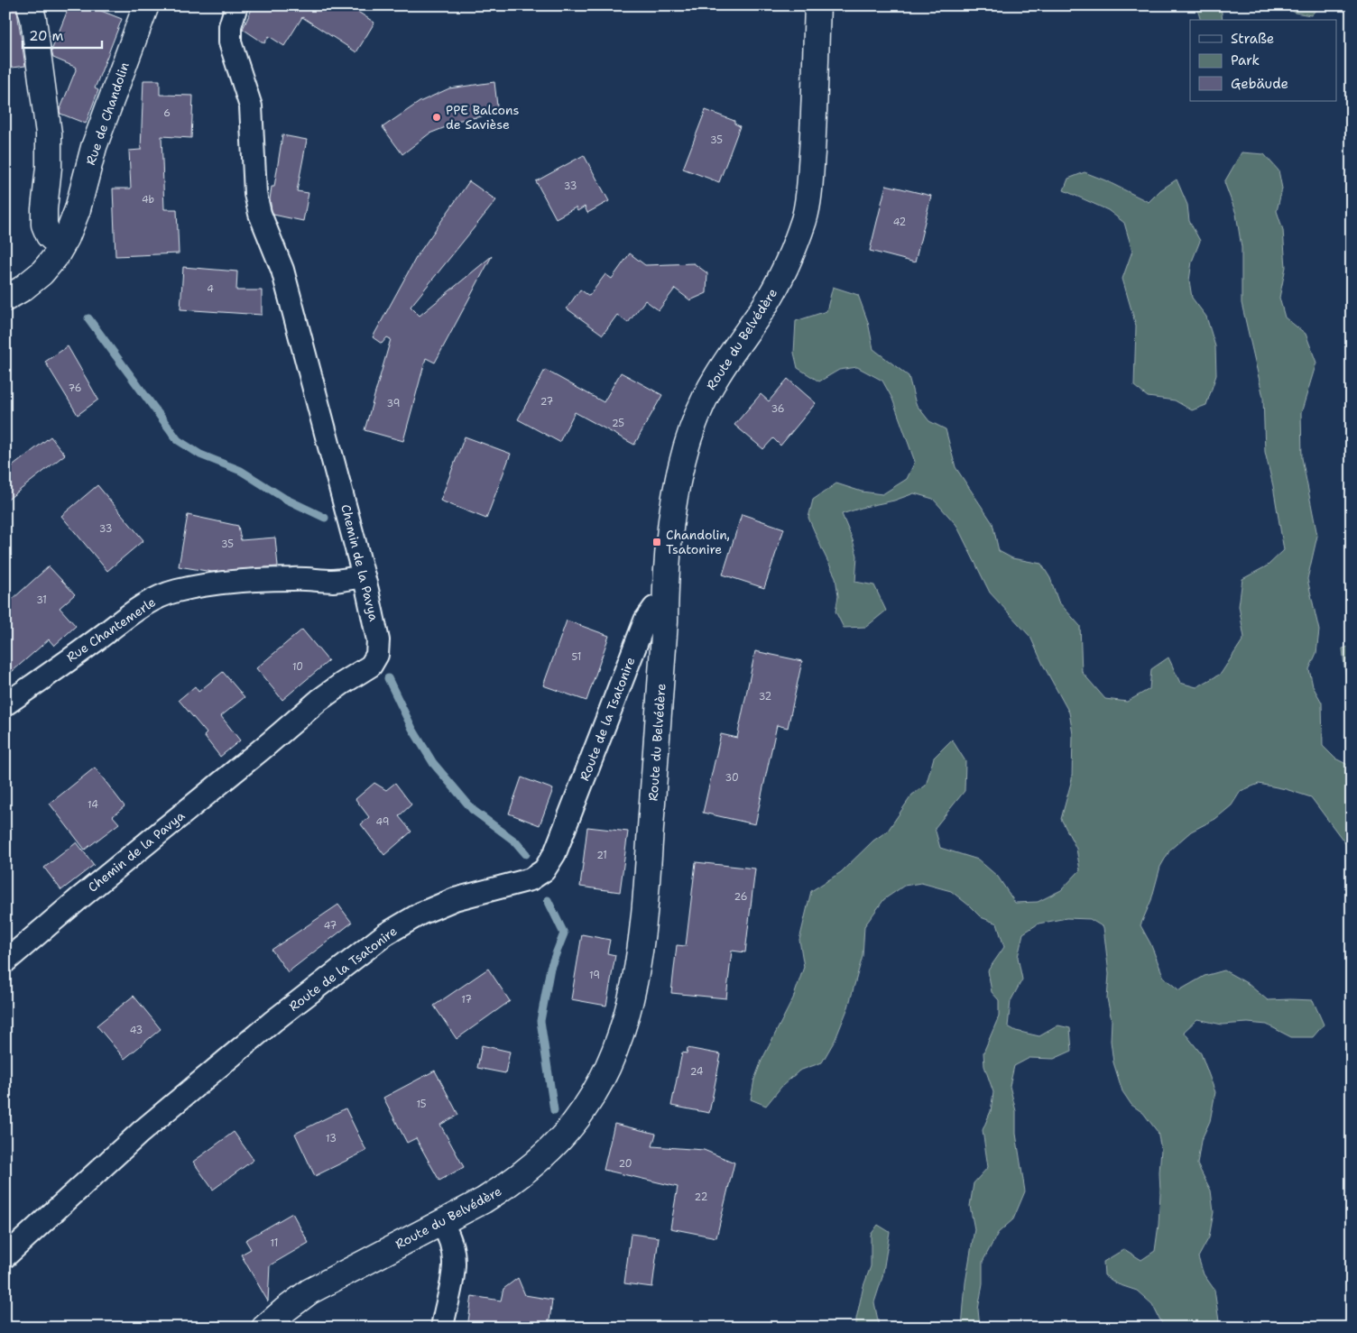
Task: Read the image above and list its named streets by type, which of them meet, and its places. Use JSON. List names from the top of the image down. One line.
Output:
{"streets":{"street":["Rue de Chandolin","Route du Belvédère","Chemin de la Pavya","Rue Chantemerle","Route de la Tsatonire"]},"crossings":[["Route du Belvédère","Route de la Tsatonire"],["Chemin de la Pavya","Rue Chantemerle"]],"places":{"other":["PPE Balcons de Savièse"],"transit":["Chandolin, Tsatonire"]},"house_numbers":["6","35","33","4b","42","4","76","27","39","36","25","33","35","31","51","10","32","30","14","49","21","26","47","19","17","43","24","15","13","20","22","11"],"legend":["Straße","Park","Gebäude"],"scale_bar":"20 m"}
